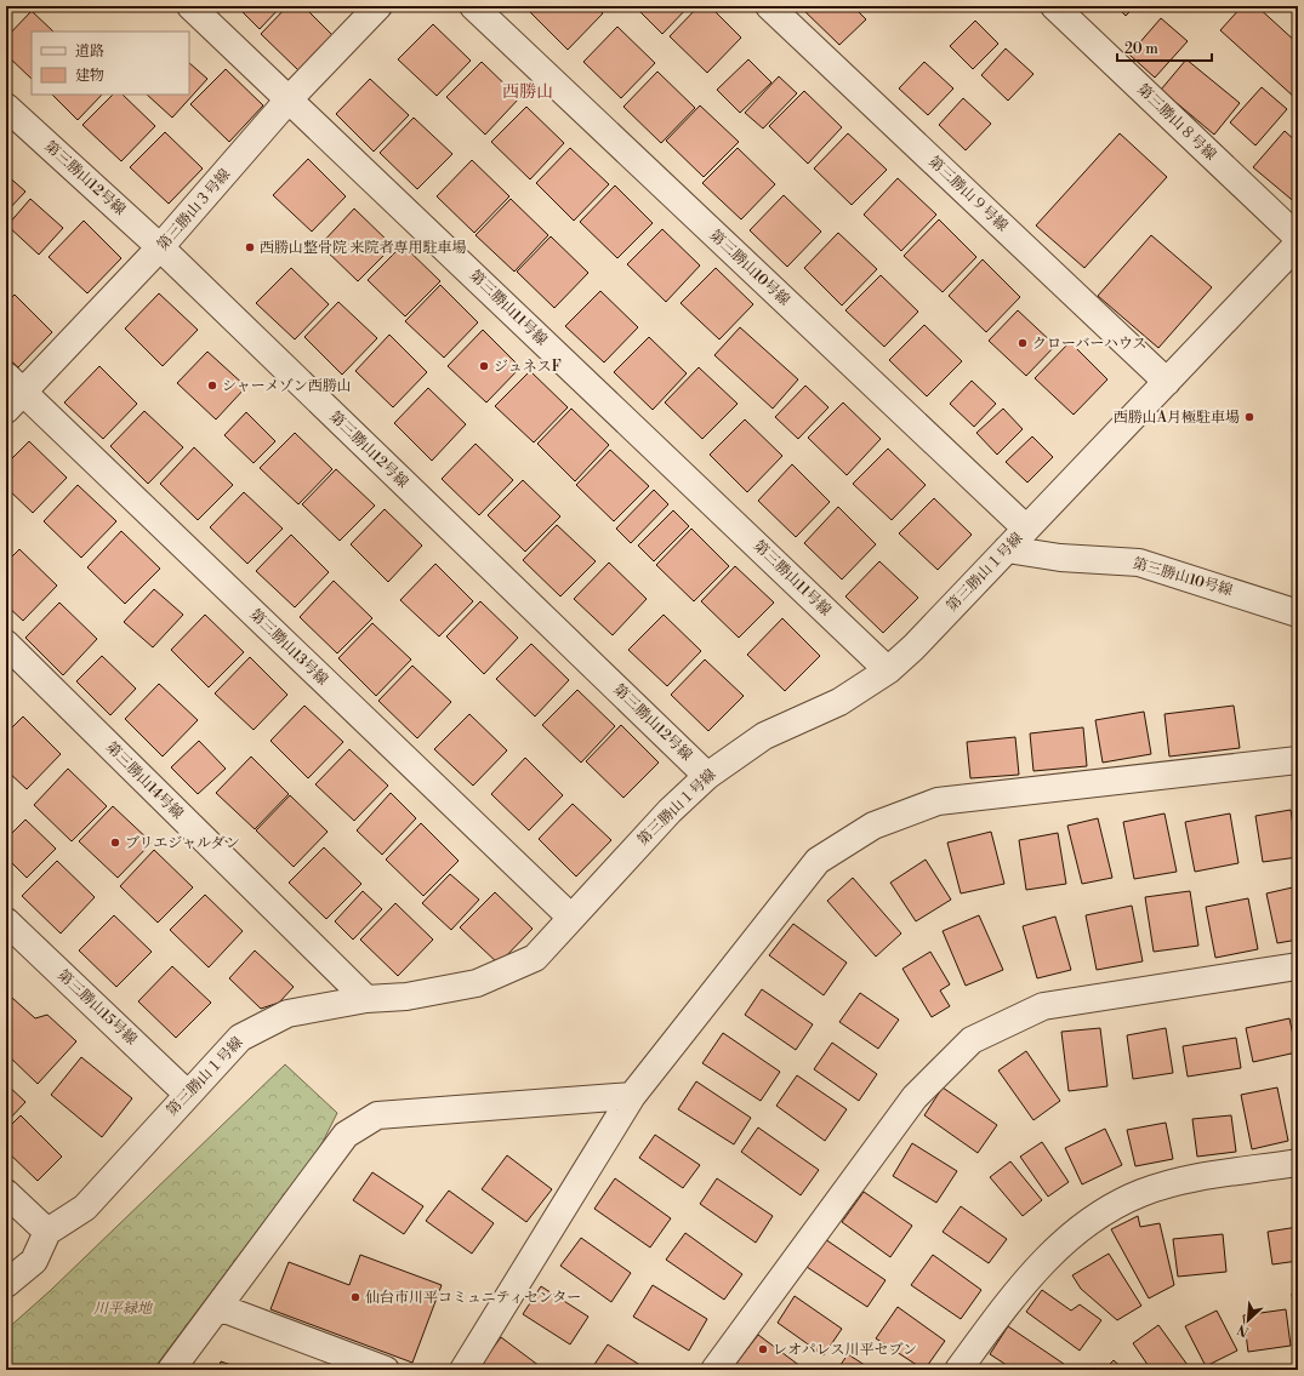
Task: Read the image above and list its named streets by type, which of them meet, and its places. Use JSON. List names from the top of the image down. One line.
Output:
{"streets":{"street":["第三勝山８号線","第三勝山12号線","第三勝山９号線","第三勝山３号線","第三勝山10号線","第三勝山11号線","第三勝山１号線","第三勝山13号線","第三勝山14号線","第三勝山15号線"]},"crossings":[["第三勝山12号線","第三勝山３号線"],["第三勝山12号線","第三勝山１号線"],["第三勝山９号線","第三勝山１号線"],["第三勝山３号線","第三勝山11号線"],["第三勝山３号線","第三勝山13号線"],["第三勝山10号線","第三勝山１号線"],["第三勝山11号線","第三勝山１号線"],["第三勝山１号線","第三勝山13号線"],["第三勝山１号線","第三勝山14号線"],["第三勝山１号線","第三勝山15号線"]],"districts":["西勝山"],"parks":["川平緑地"],"places":["西勝山整骨院 来院者専用駐車場","クローバーハウス","ジュネスF","シャーメゾン西勝山","西勝山A月極駐車場","ブリエジャルダン","仙台市川平コミュニティセンター","レオパレス川平セブン"],"legend":["道路","建物"],"scale_bar":"20 m","north":"bottom left"}
